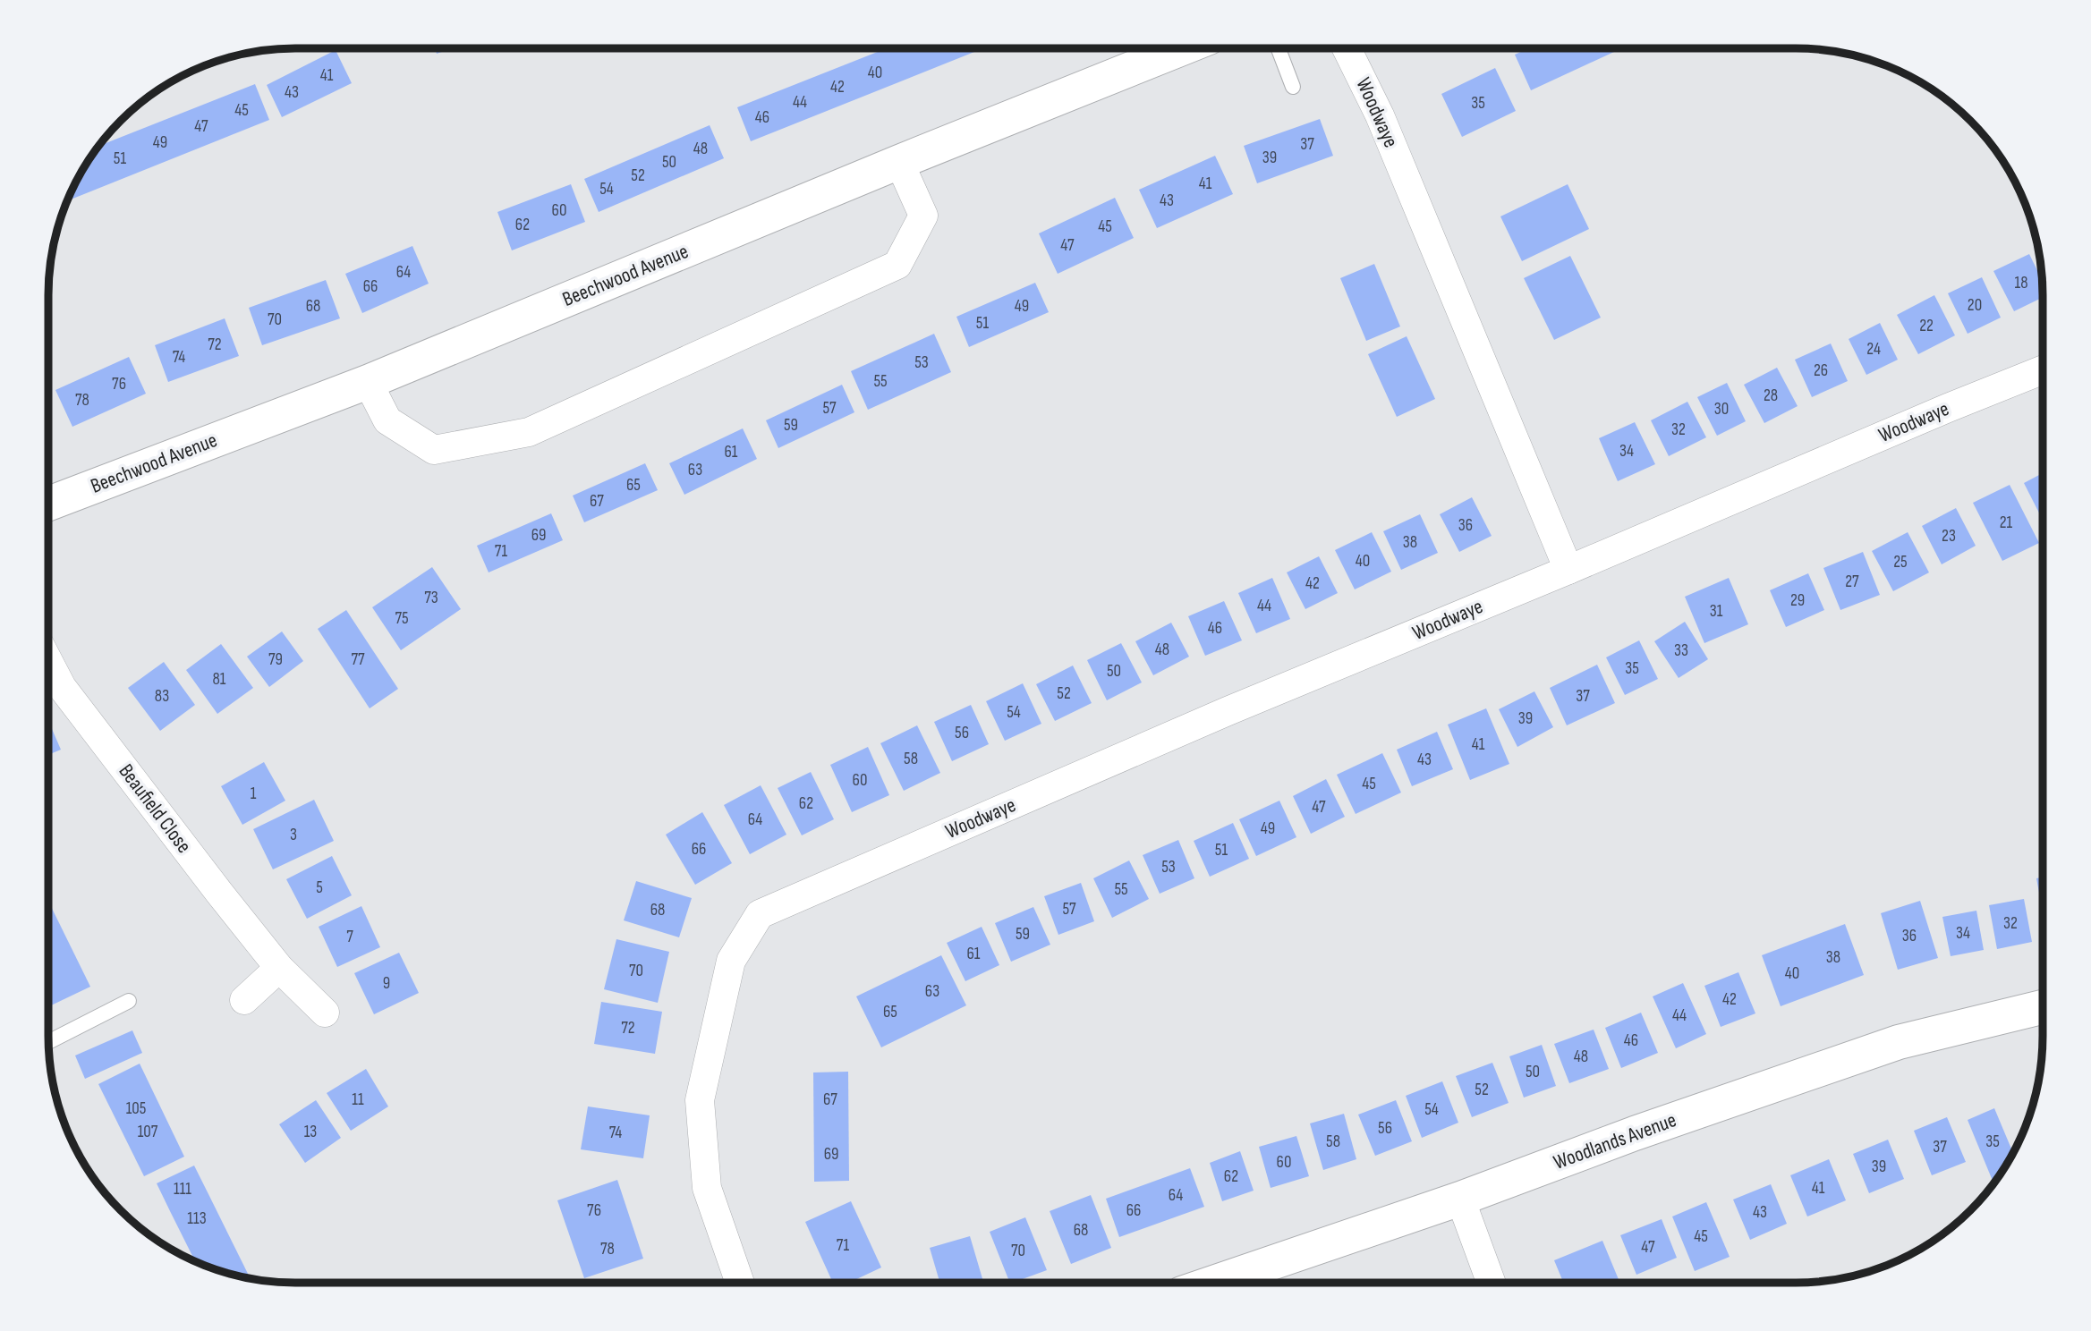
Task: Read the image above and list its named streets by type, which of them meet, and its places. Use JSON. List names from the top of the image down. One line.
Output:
{"streets":{"street":["Woodwaye","Beechwood Avenue","Beaufield Close","Woodlands Avenue"]},"house_numbers":["40","41","42","43","44","35","45","46","47","49","37","48","39","51","50","52","41","54","43","60","62","45","47","64","18","66","20","68","49","70","51","22","72","24","74","53","26","55","76","28","78","57","30","59","32","34","61","63","65","67","21","36","69","23","38","71","40","25","27","42","73","29","44","31","75","46","48","33","79","77","35","50","81","52","83","37","54","39","56","41","58","43","60","45","1","62","47","64","49","3","66","51","53","5","55","57","68","32","34","59","36","7","61","38","70","40","9","63","42","65","44","72","46","48","50","52","11","67","105","54","56","107","13","74","58","35","37","69","60","39","62","41","111","64","76","66","43","113","68","45","71","47","78","70"]}
